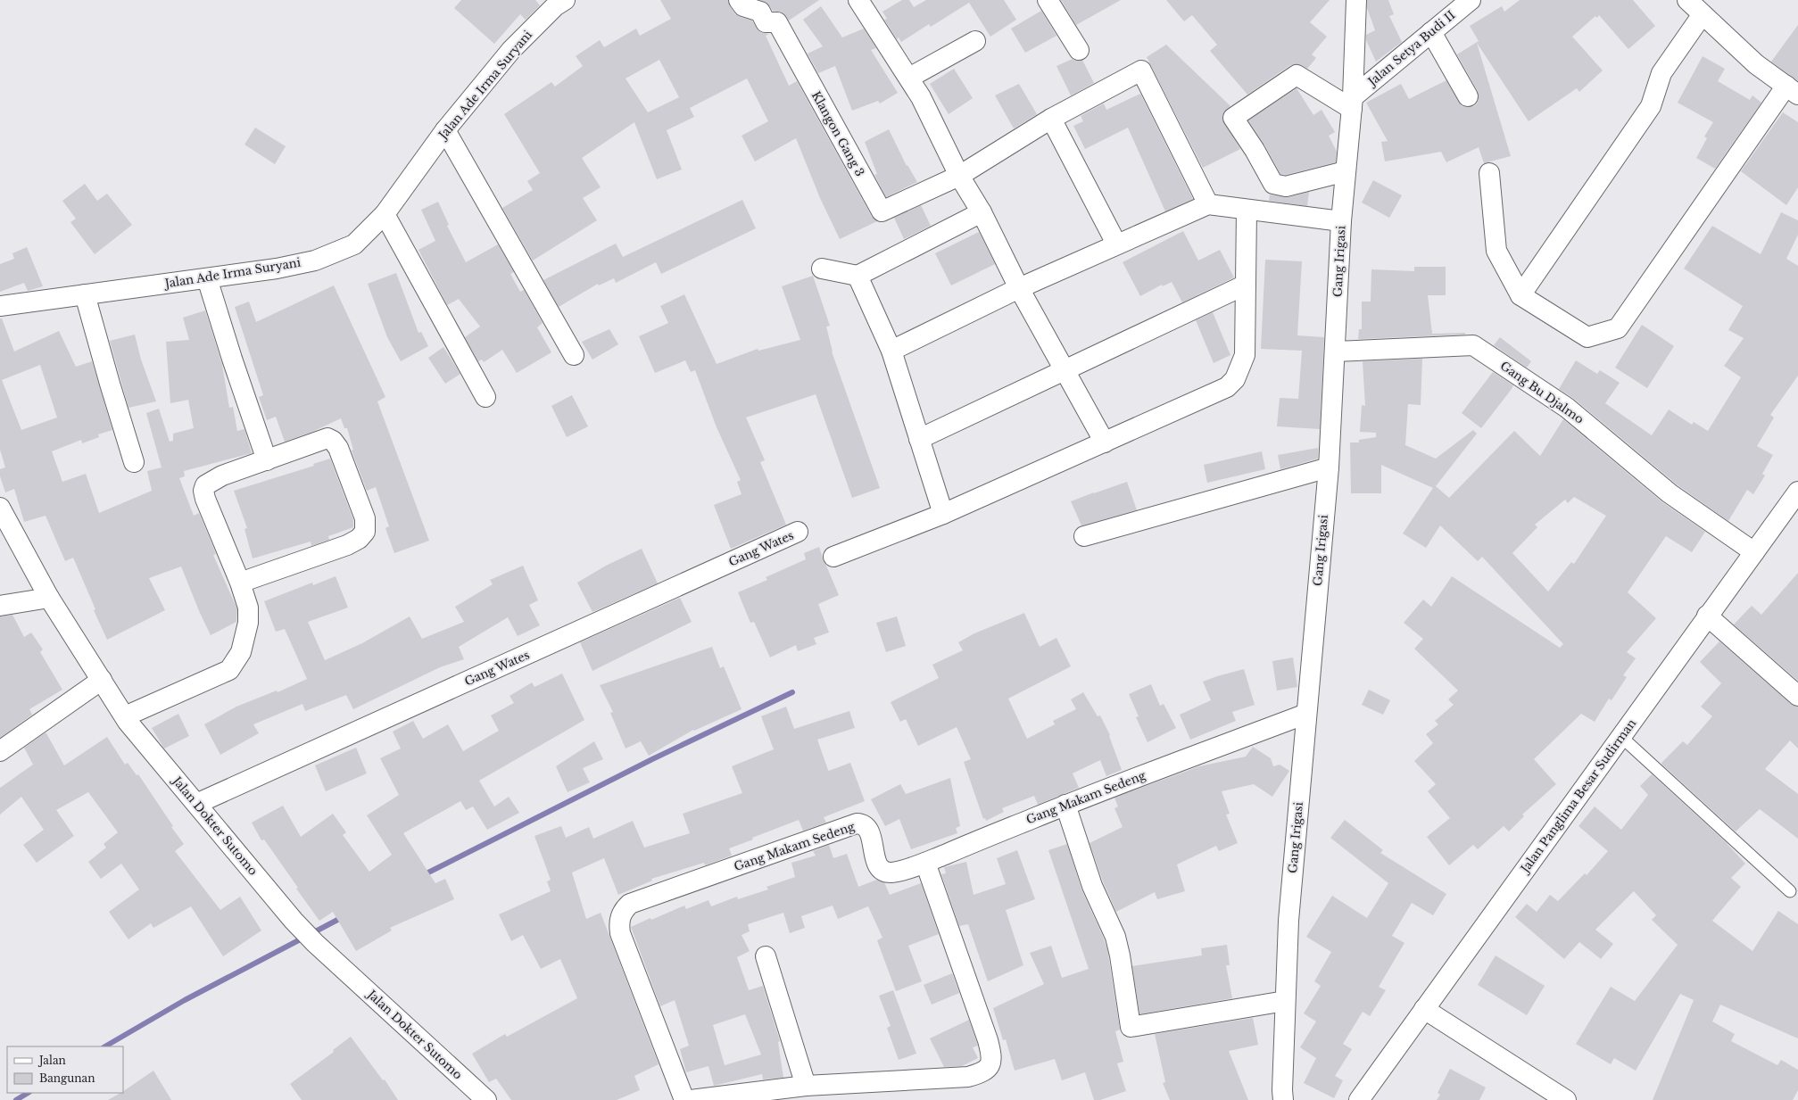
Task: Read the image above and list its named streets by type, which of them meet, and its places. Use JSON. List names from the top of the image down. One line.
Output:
{"streets":{"street":["Jalan Setya Budi II","Jalan Ade Irma Suryani","Klangon Gang 3","Gang Irigasi","Gang Bu Djalmo","Gang Wates","Jalan Panglima Besar Sudirman","Gang Makam Sedeng","Jalan Dokter Sutomo"]},"crossings":[["Jalan Setya Budi II","Gang Irigasi"],["Gang Irigasi","Gang Bu Djalmo"],["Gang Irigasi","Gang Makam Sedeng"],["Gang Bu Djalmo","Jalan Panglima Besar Sudirman"],["Gang Wates","Jalan Dokter Sutomo"]],"legend":["Jalan","Bangunan"]}
